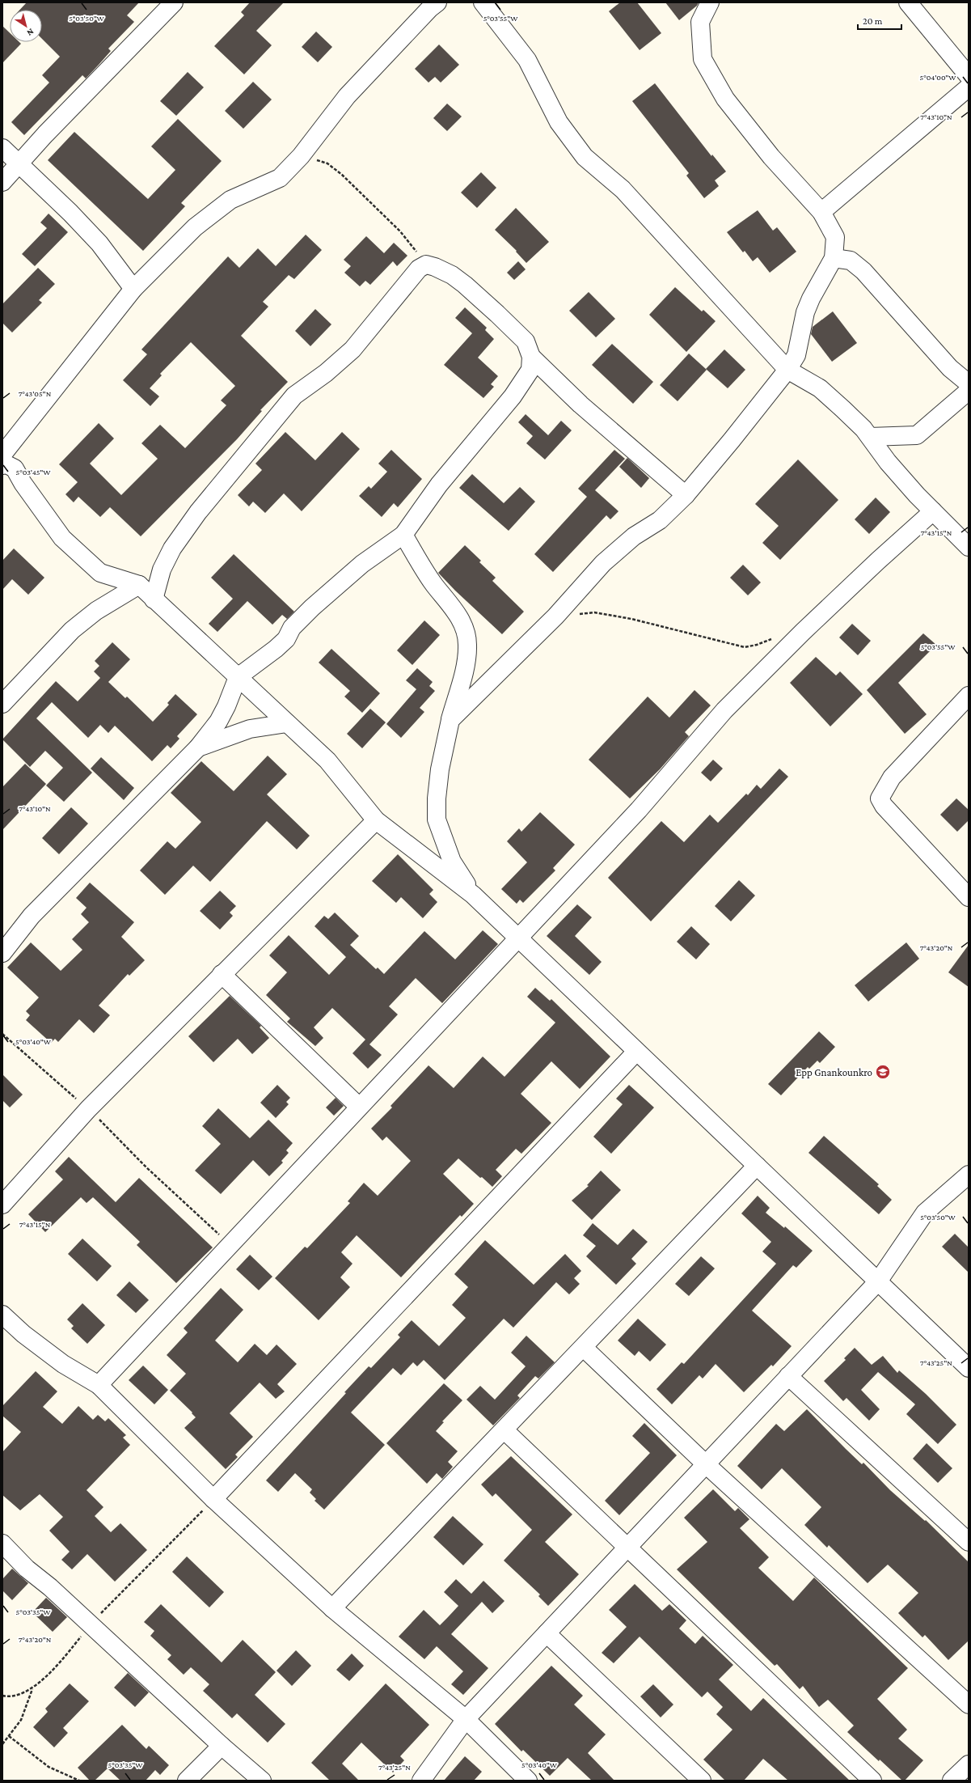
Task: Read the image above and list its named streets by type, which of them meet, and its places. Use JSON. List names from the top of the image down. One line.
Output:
{"places":{"school or university":["Epp Gnankounkro"]},"scale_bar":"20 m","north":"bottom right","coordinates":["5°03'50\"W","5°03'55\"W","5°04'00\"W","7°43'10\"N","7°43'05\"N","5°03'45\"W","7°43'15\"N","7°43'20\"N","5°03'40\"W","7°43'25\"N","5°03'35\"W"]}
